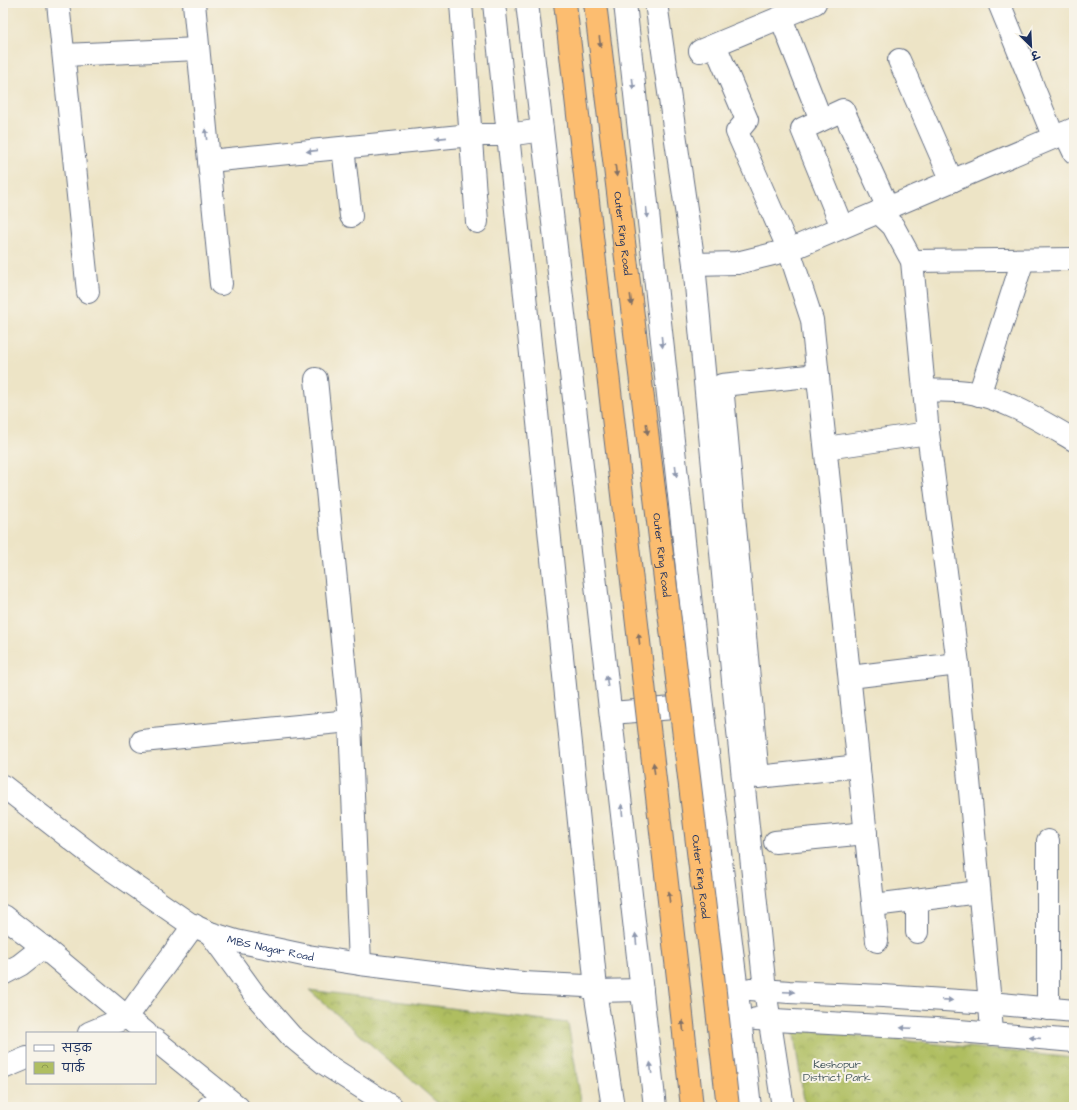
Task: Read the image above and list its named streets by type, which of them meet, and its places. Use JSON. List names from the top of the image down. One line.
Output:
{"streets":{"main road":["Outer Ring Road"],"street":["MBS Nagar Road"]},"parks":["Keshopur District Park"],"legend":["सड़क","पार्क"],"north":"bottom right"}
